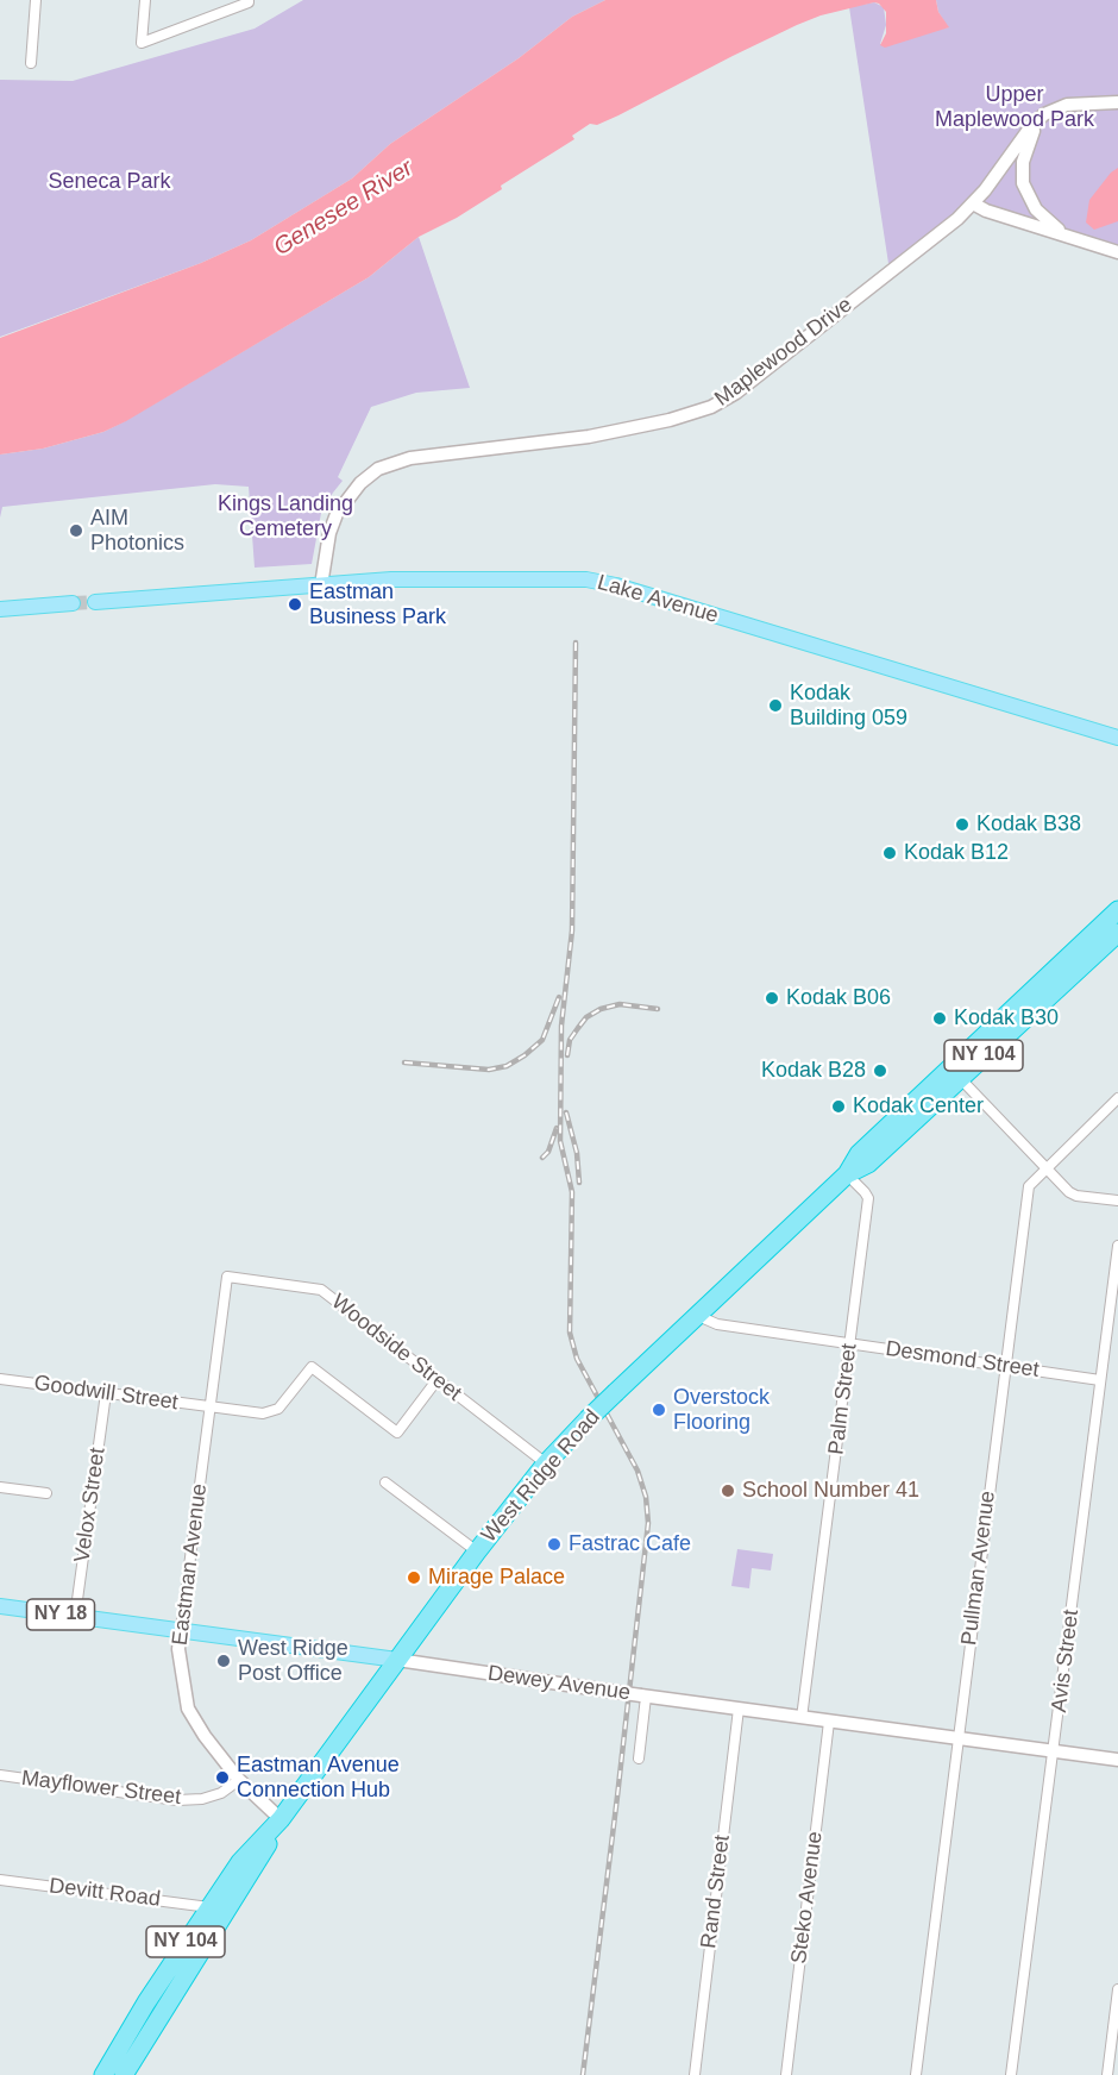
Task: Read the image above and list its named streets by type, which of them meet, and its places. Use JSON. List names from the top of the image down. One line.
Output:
{"streets":{"highway":["NY 104","West Ridge Road"],"main road":["Lake Avenue","NY 18","Dewey Avenue"],"street":["Maplewood Drive","Woodside Street","Desmond Street","Goodwill Street","Palm Street","Velox Street","Eastman Avenue","Pullman Avenue","Avis Street","Mayflower Street","Rand Street","Devitt Road","Steko Avenue"]},"crossings":[["Maplewood Drive","Lake Avenue"],["Woodside Street","Goodwill Street"],["Woodside Street","West Ridge Road"],["Woodside Street","Eastman Avenue"],["Desmond Street","Palm Street"],["Desmond Street","West Ridge Road"],["Desmond Street","Pullman Avenue"],["Desmond Street","Avis Street"],["Goodwill Street","Velox Street"],["Goodwill Street","Eastman Avenue"],["Palm Street","West Ridge Road"],["Palm Street","Dewey Avenue"],["West Ridge Road","Eastman Avenue"],["West Ridge Road","Dewey Avenue"],["West Ridge Road","Devitt Road"],["Velox Street","Dewey Avenue"],["Eastman Avenue","Dewey Avenue"],["Eastman Avenue","Mayflower Street"],["Pullman Avenue","Dewey Avenue"],["Avis Street","Dewey Avenue"],["Dewey Avenue","Rand Street"],["Dewey Avenue","Steko Avenue"]],"water":["Genesee River"],"parks":["Upper Maplewood Park","Seneca Park","Kings Landing Cemetery"],"places":["AIM Photonics","Eastman Business Park","Kodak Building 059","Kodak B38","Kodak B12","Kodak B06","Kodak B30","Kodak B28","Kodak Center","Overstock Flooring","School Number 41","Fastrac Cafe","Mirage Palace","West Ridge Post Office","Eastman Avenue Connection Hub"]}
